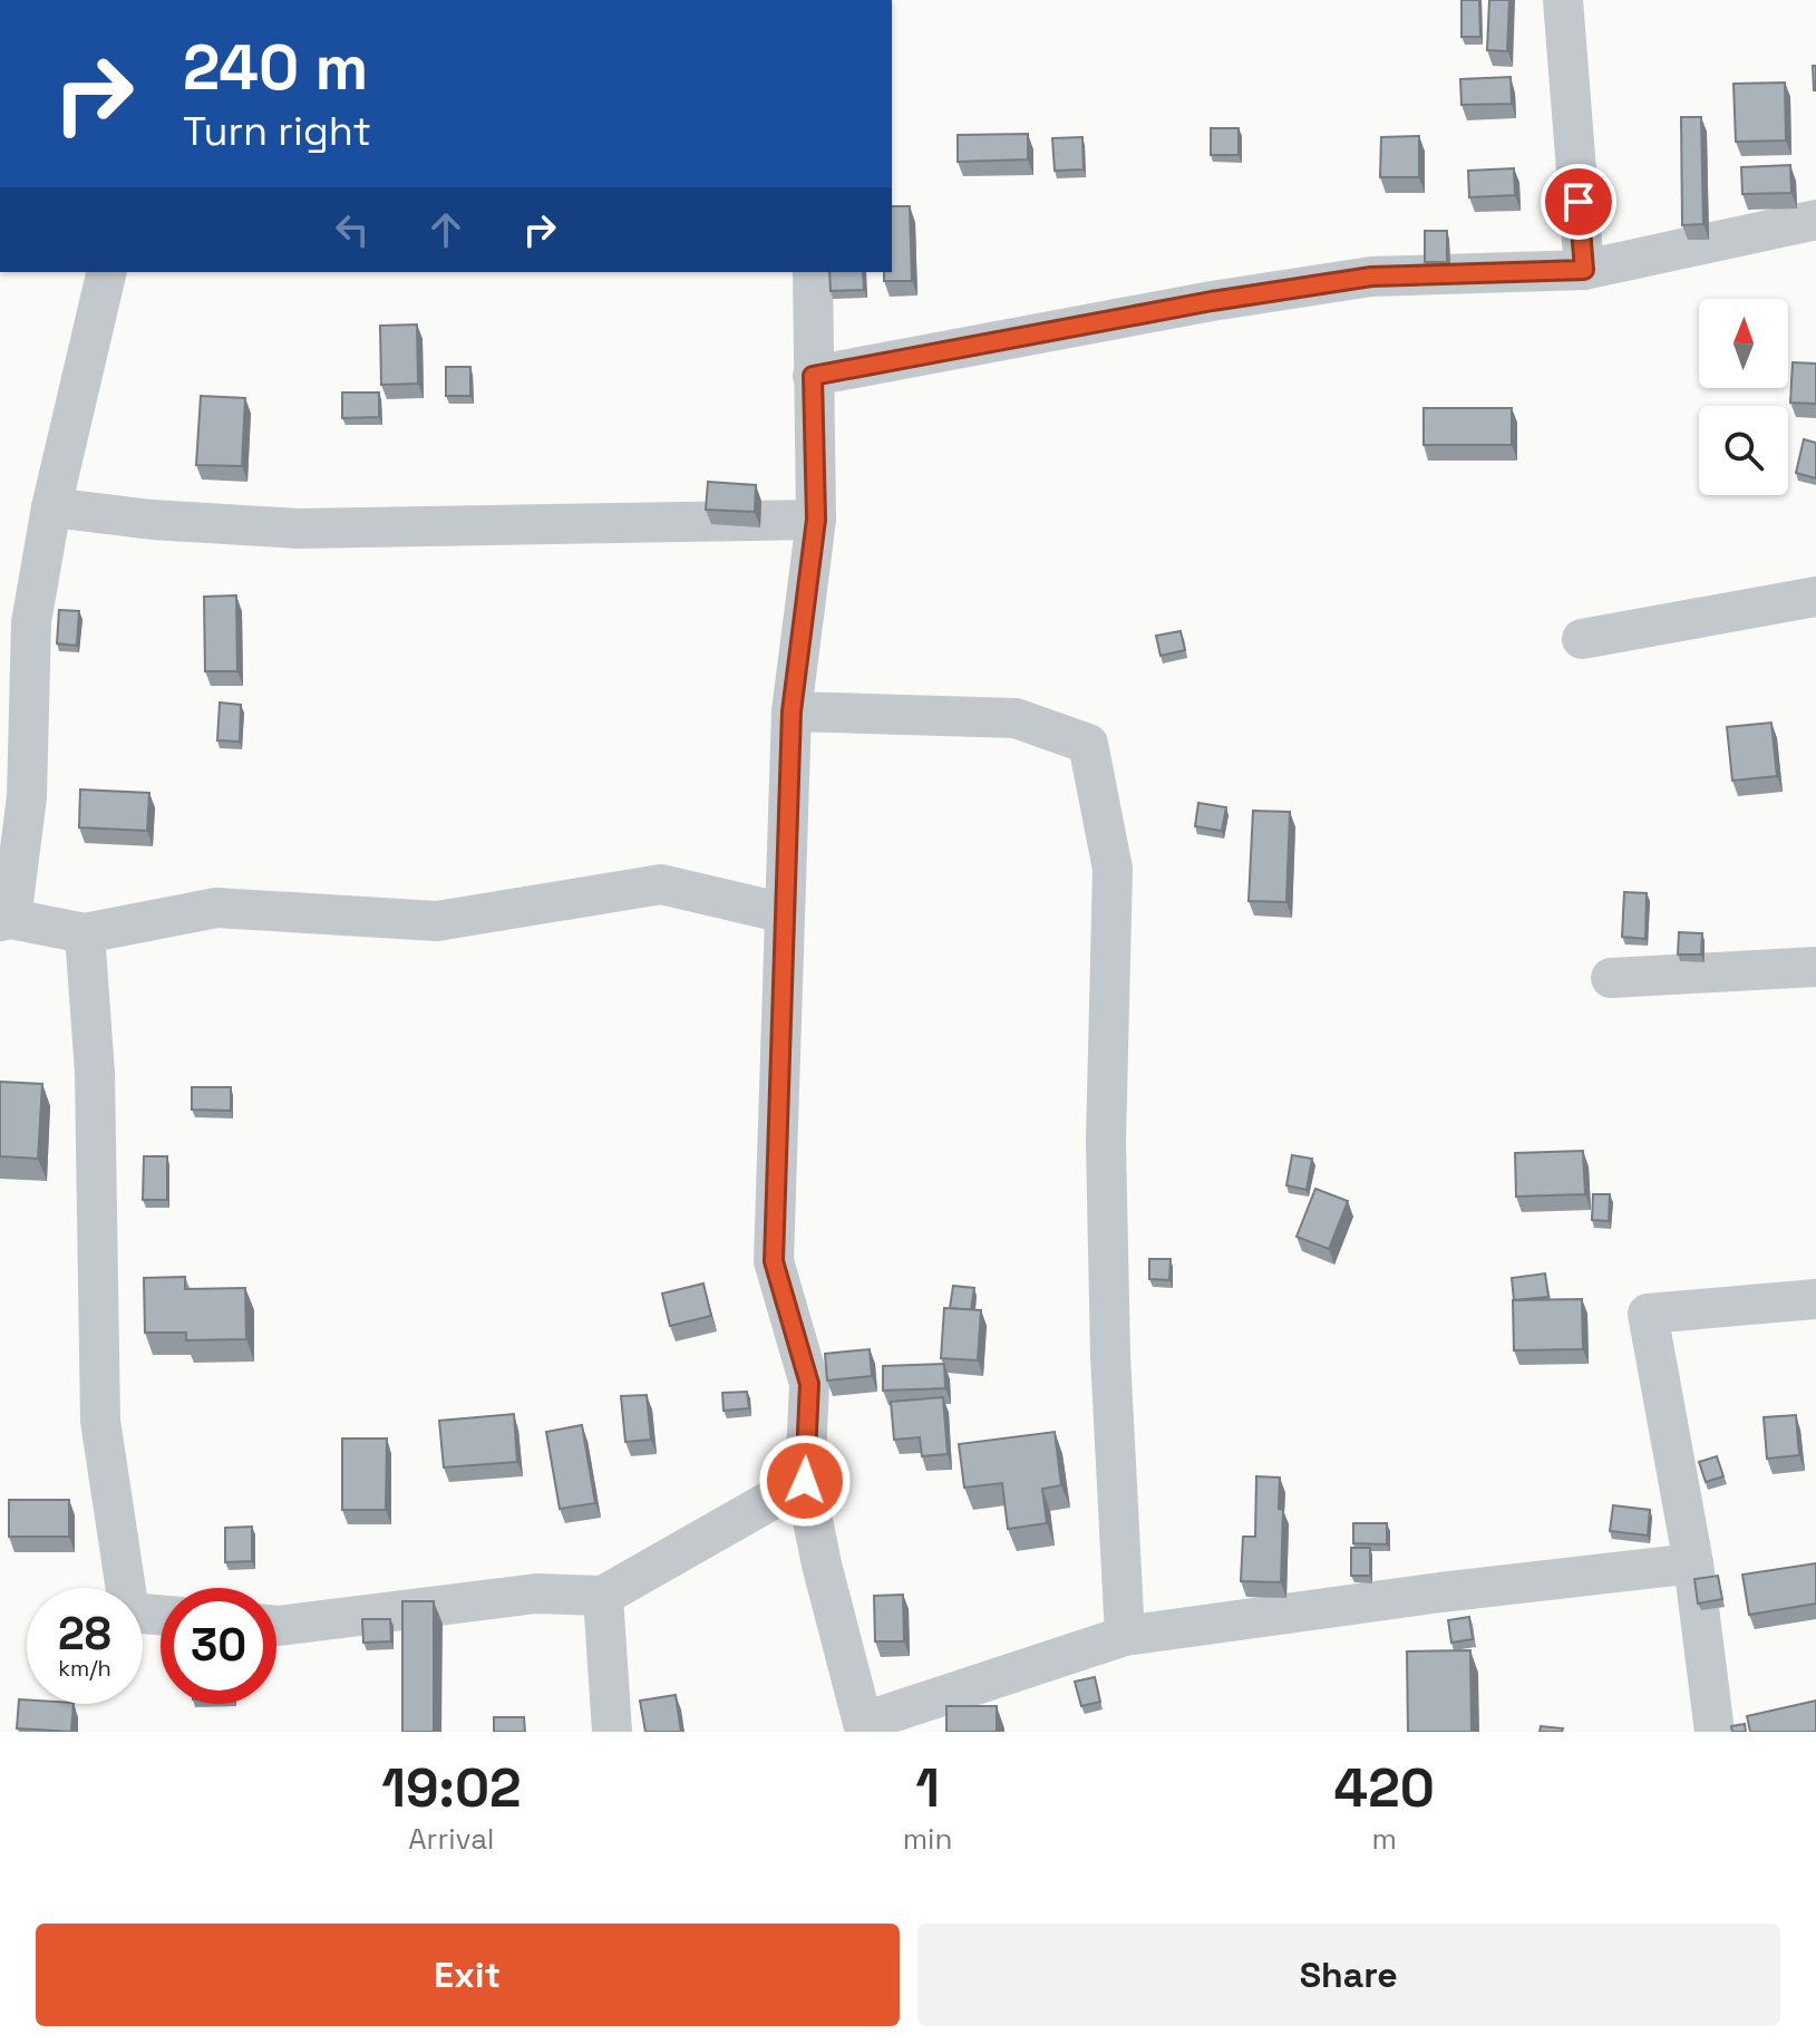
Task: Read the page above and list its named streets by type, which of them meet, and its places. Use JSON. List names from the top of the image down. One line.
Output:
{"north":"top","page":{"turn":["240 m","Turn right"],"speed":"28 km/h","limit":"30","eta":["19:02","Arrival","1","min","420","m"],"buttons":["Exit","Share"]}}
